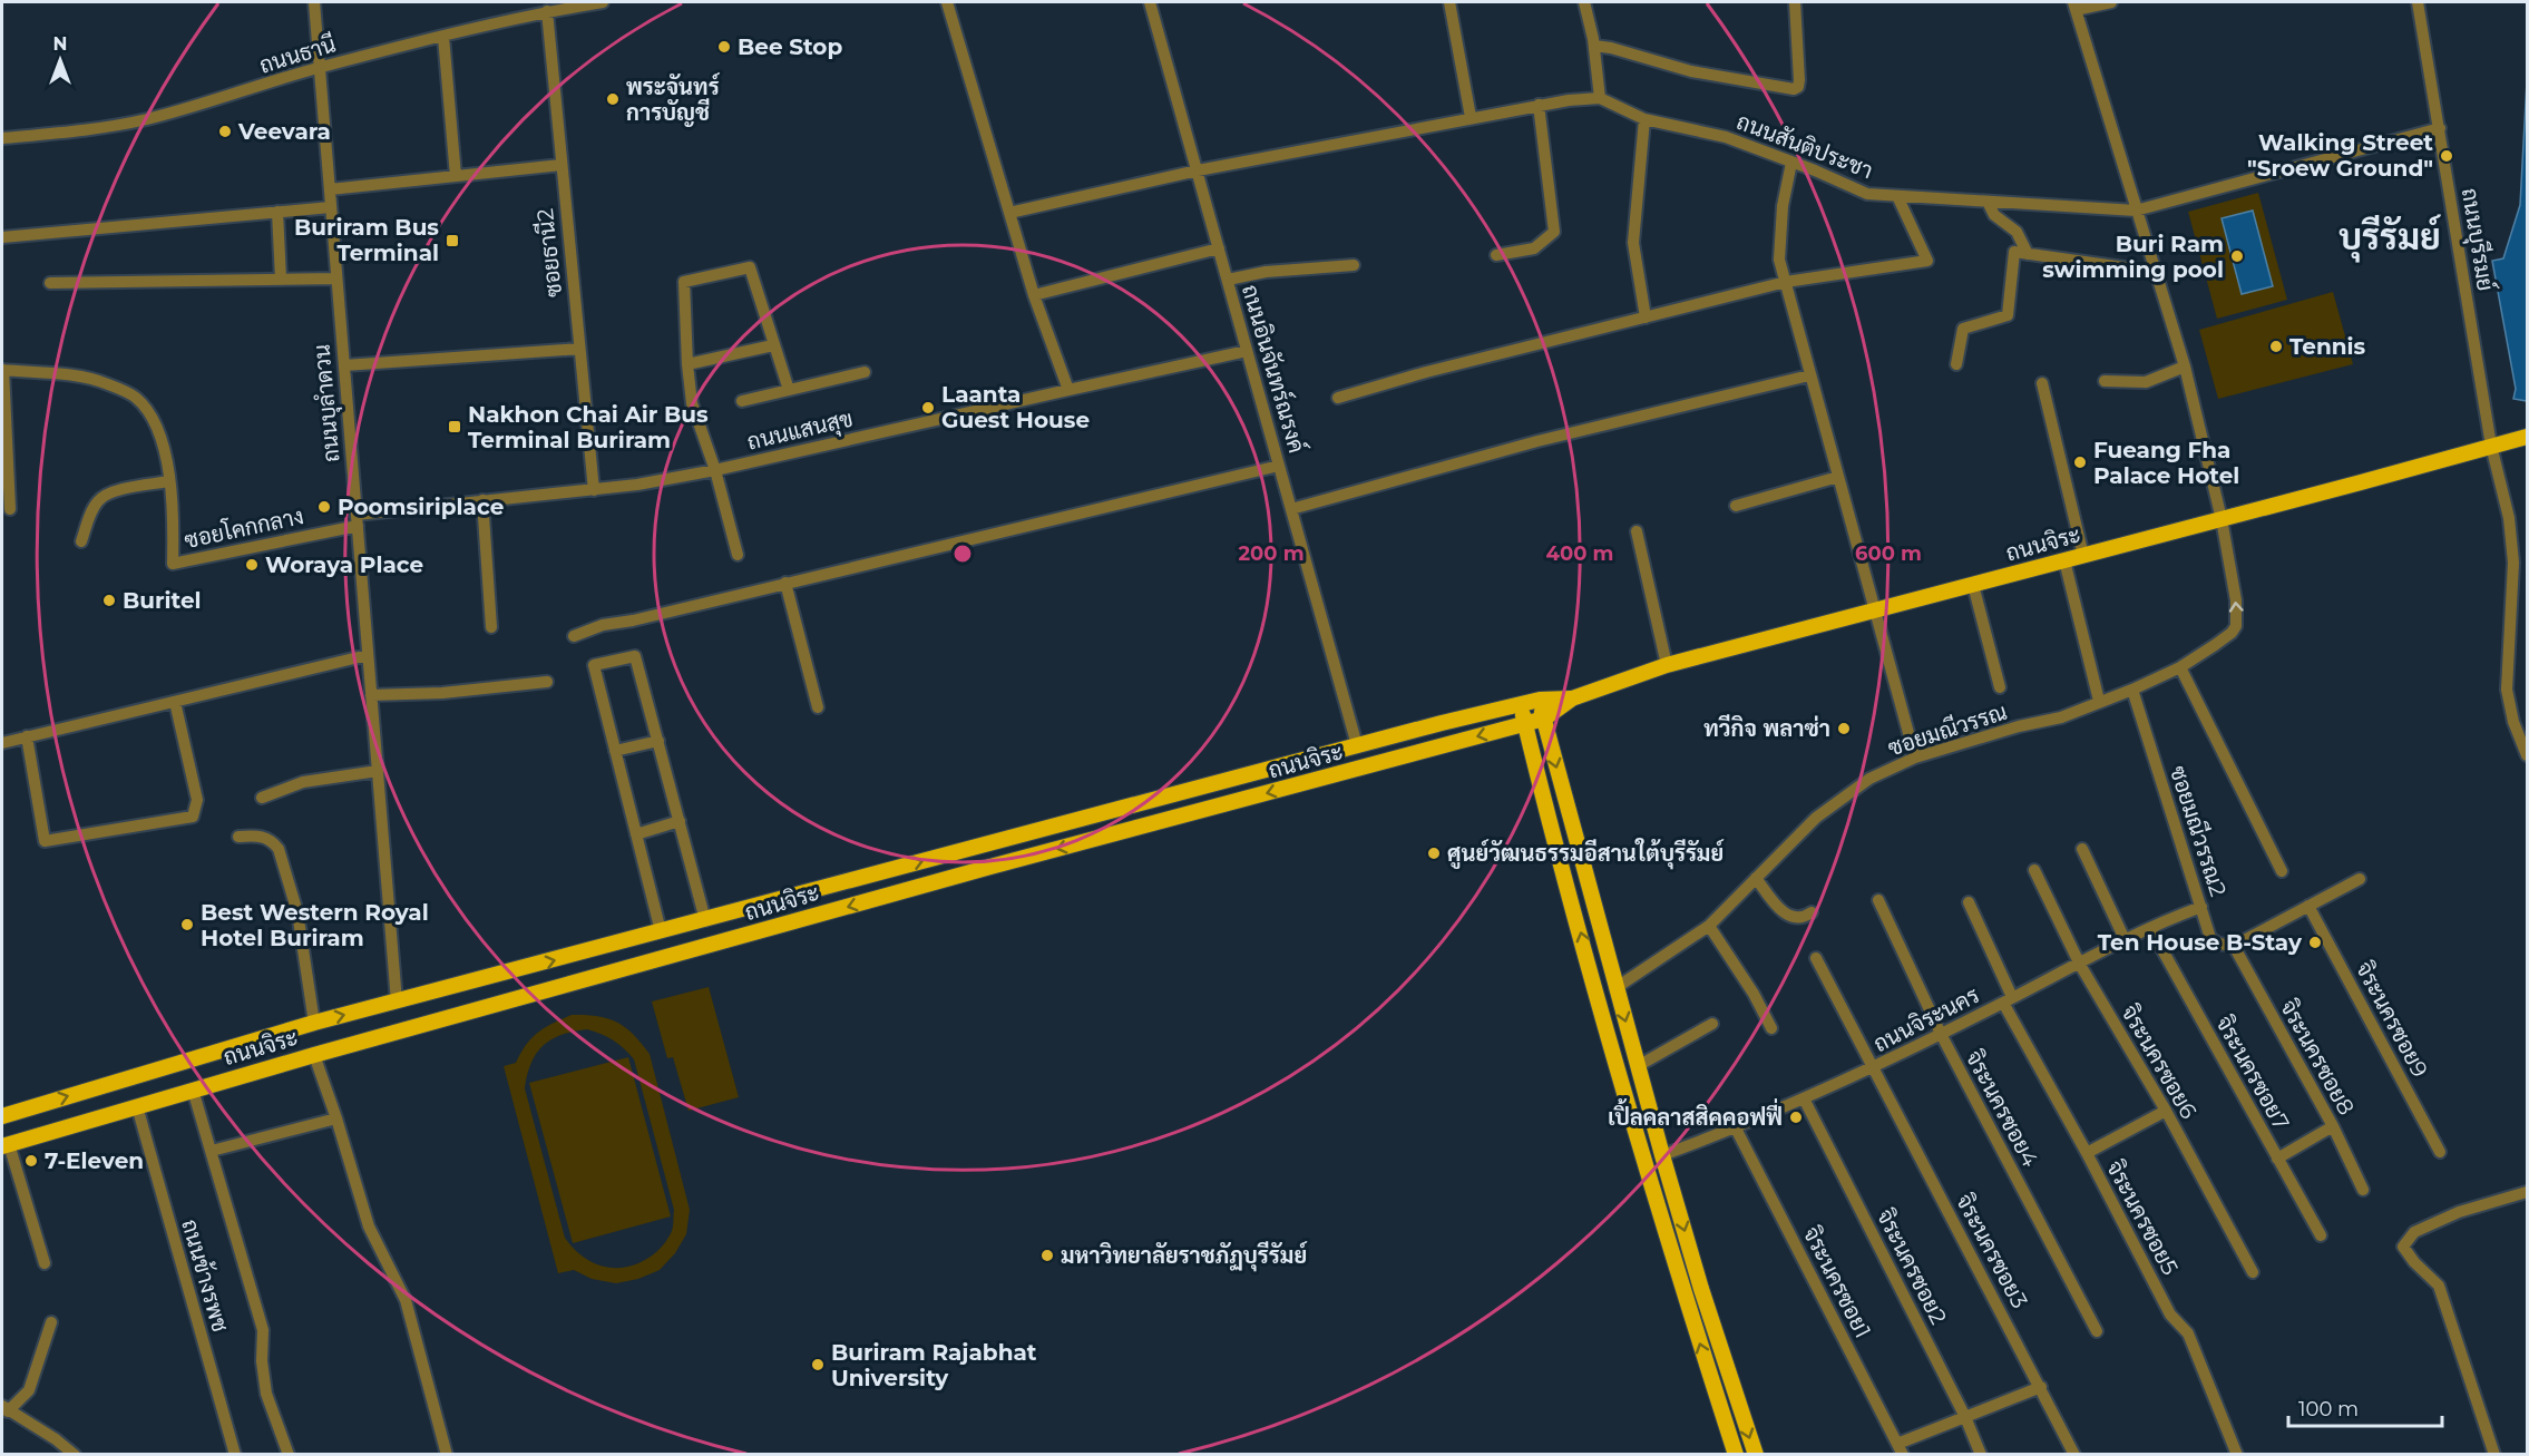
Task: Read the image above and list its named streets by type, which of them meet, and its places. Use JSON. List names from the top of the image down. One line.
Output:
{"streets":{"main road":["ถนนจิระ"],"street":["ถนนธานี","ถนนสันติประชา","ถนนบุรีรมย์","ซอยธานี2","ถนนอินจันทร์ณรงค์","ถนนบุลำดวน","ถนนแสนสุข","ซอยโคกกลาง","ซอยมณีวรรณ","ซอยมณีวรรณ2","ถนนจิระนคร","จิระนครซอย9","จิระนครซอย8","จิระนครซอย6","จิระนครซอย7","จิระนครซอย4","จิระนครซอย5","จิระนครซอย3","จิระนครซอย2","ถนนข้างรพช","จิระนครซอย1"]},"crossings":[["ถนนธานี","ซอยธานี2"],["ถนนธานี","ถนนบุลำดวน"],["ถนนสันติประชา","ถนนบุรีรมย์"],["ถนนบุรีรมย์","ถนนจิระ"],["ซอยธานี2","ถนนแสนสุข"],["ถนนอินจันทร์ณรงค์","ถนนแสนสุข"],["ถนนอินจันทร์ณรงค์","ถนนจิระ"],["ถนนบุลำดวน","ถนนแสนสุข"],["ถนนบุลำดวน","ซอยโคกกลาง"],["ถนนบุลำดวน","ถนนจิระ"],["ถนนแสนสุข","ซอยโคกกลาง"],["ถนนจิระ","ซอยมณีวรรณ"],["ถนนจิระ","ถนนข้างรพช"],["ซอยมณีวรรณ","ซอยมณีวรรณ2"],["ซอยมณีวรรณ2","ถนนจิระนคร"],["ซอยมณีวรรณ2","จิระนครซอย8"],["ถนนจิระนคร","จิระนครซอย6"],["ถนนจิระนคร","จิระนครซอย7"],["ถนนจิระนคร","จิระนครซอย4"],["ถนนจิระนคร","จิระนครซอย5"],["ถนนจิระนคร","จิระนครซอย3"],["ถนนจิระนคร","จิระนครซอย2"],["ถนนจิระนคร","จิระนครซอย1"]],"districts":["บุรีรัมย์"],"places":{"other":["Bee Stop","พระจันทร์ การบัญชี","Veevara","Walking Street \"Sroew Ground\"","Buri Ram swimming pool","Tennis","Laanta Guest House","Fueang Fha Palace Hotel","Poomsiriplace","Woraya Place","Buritel","ทวีกิจ พลาซ่า","ศูนย์วัฒนธรรมอีสานใต้บุรีรัมย์","Best Western Royal Hotel Buriram","Ten House B-Stay","เปิ้ลคลาสสิคคอฟฟี่","7-Eleven","มหาวิทยาลัยราชภัฏบุรีรัมย์","Buriram Rajabhat University"],"transit":["Buriram Bus Terminal","Nakhon Chai Air Bus Terminal Buriram"]},"scale_bar":"100 m","north":"top","rings":["200 m","400 m","600 m"]}
